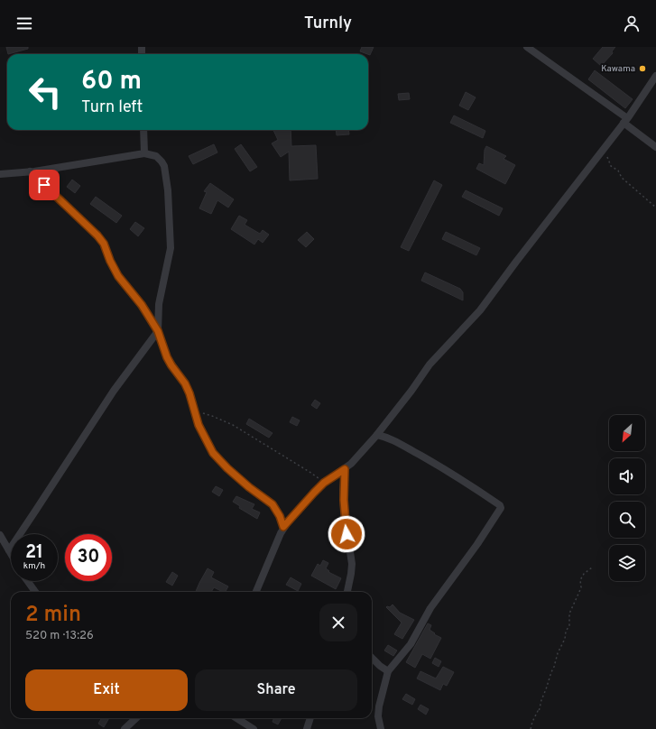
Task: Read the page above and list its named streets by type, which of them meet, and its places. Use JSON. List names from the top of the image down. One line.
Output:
{"places":["Kawama"],"north":"bottom left","page":{"header":"Turnly","turn":["60 m","Turn left"],"speed":"21 km/h","limit":"30","heading":["2 min","520 m · 13:26"],"buttons":["Exit","Share"]}}
